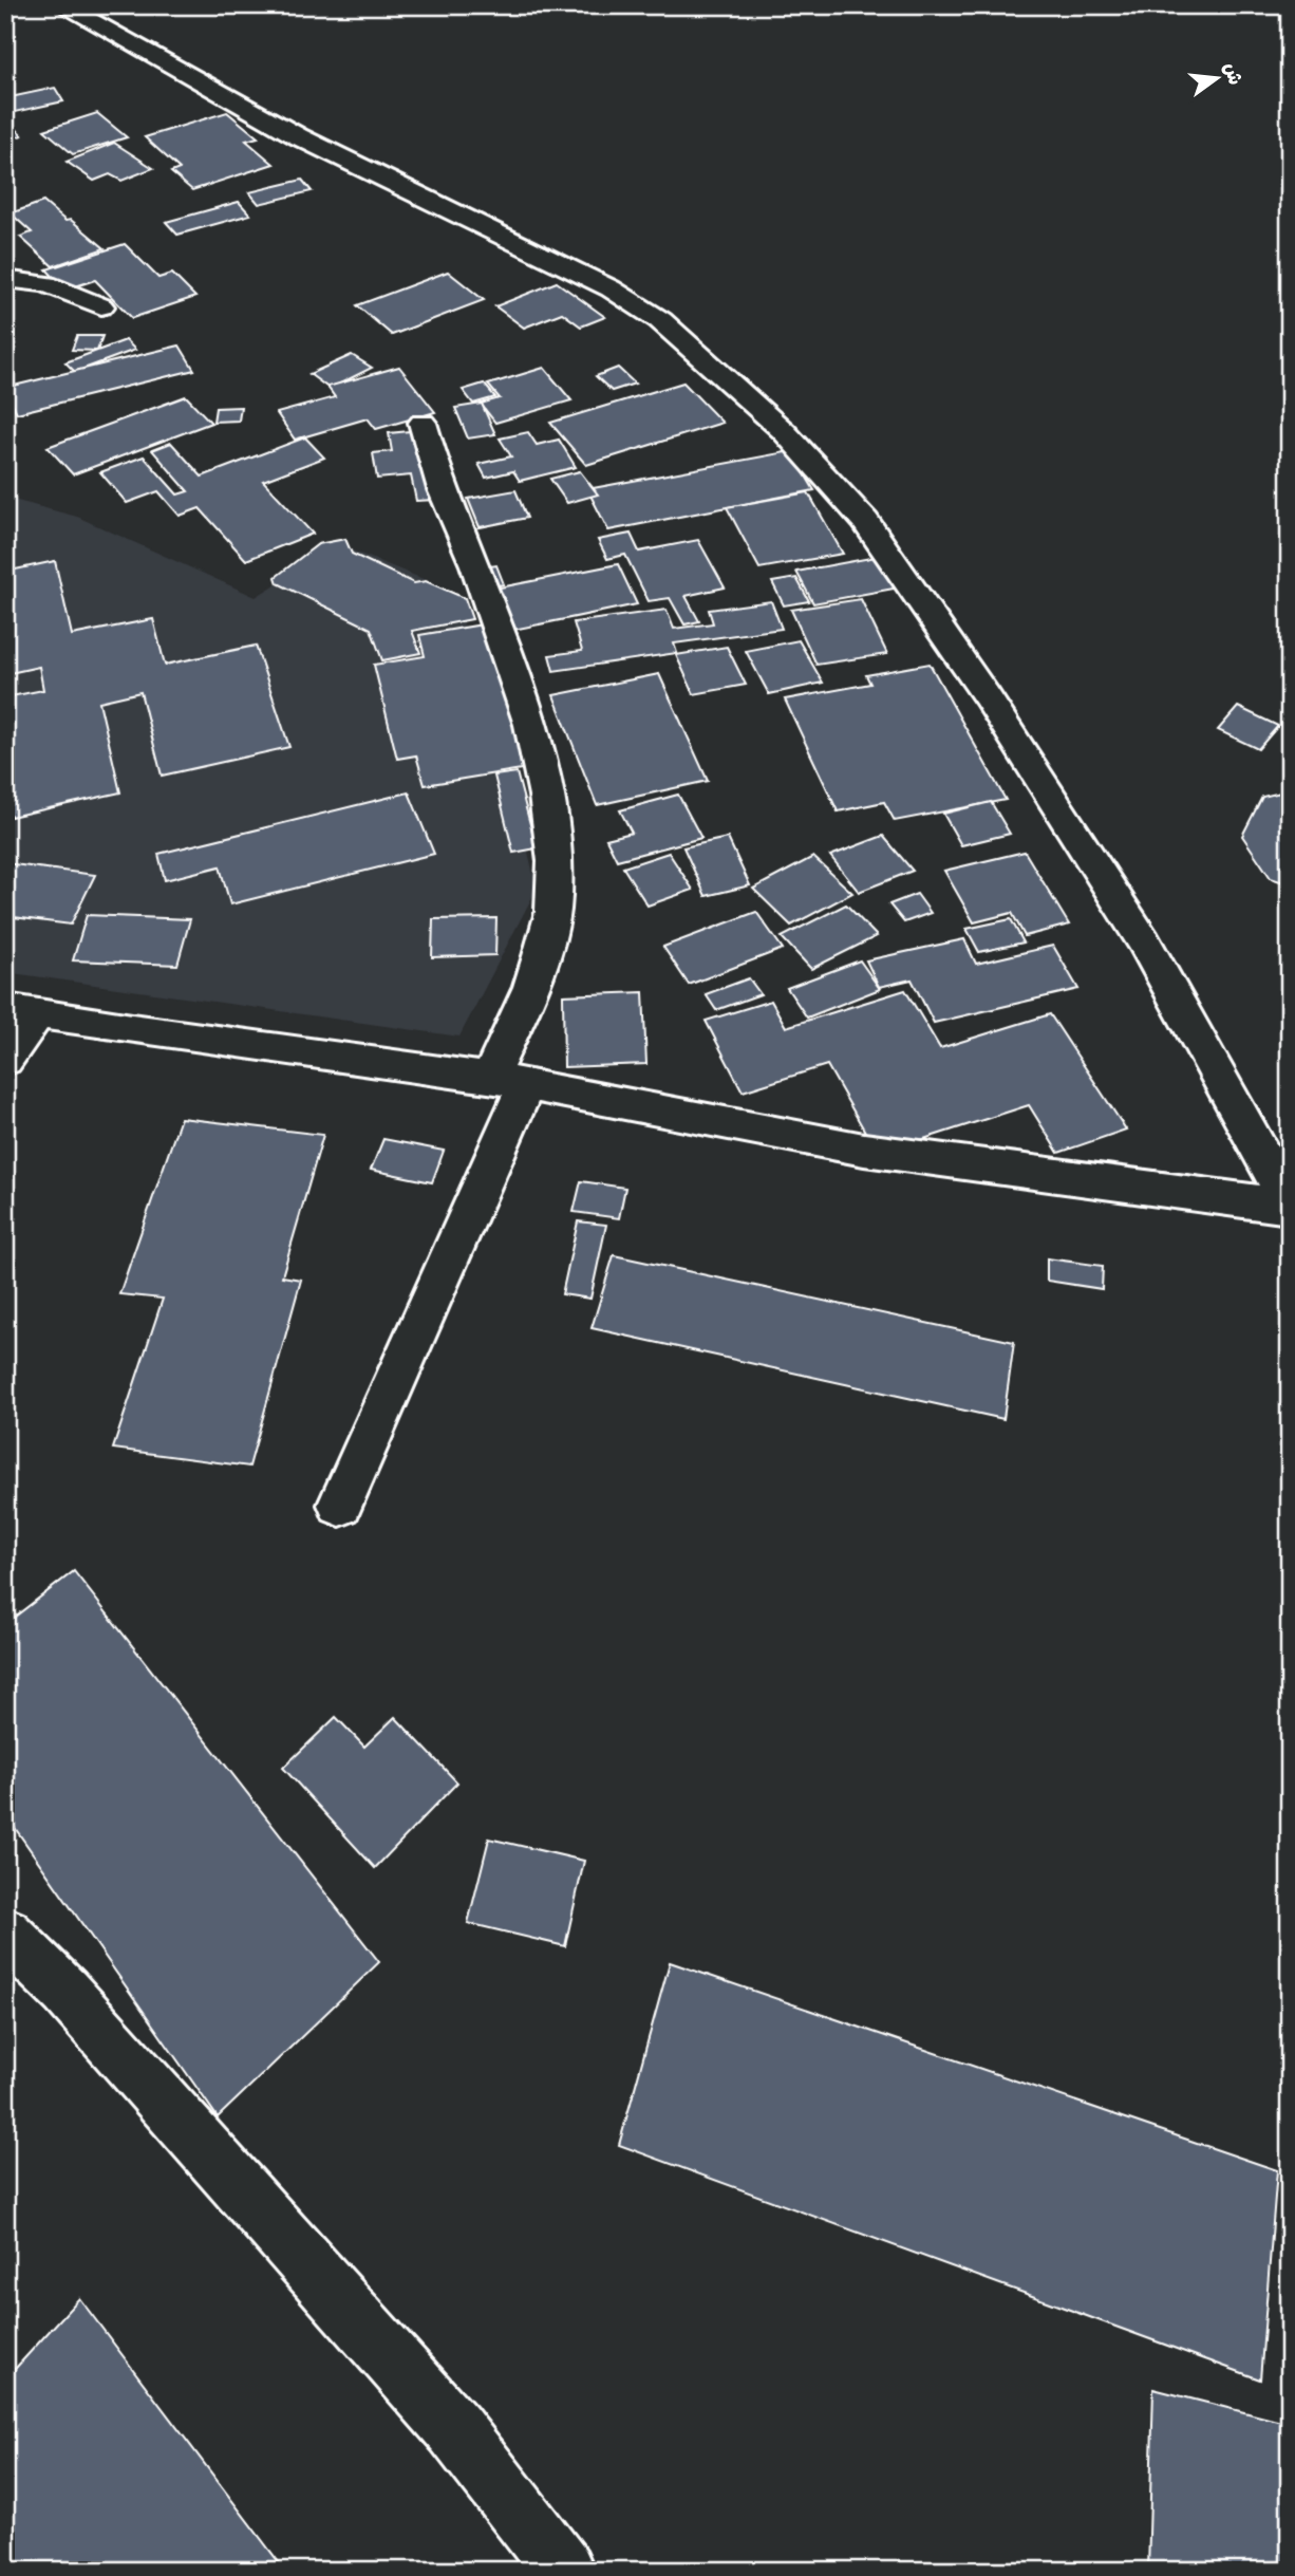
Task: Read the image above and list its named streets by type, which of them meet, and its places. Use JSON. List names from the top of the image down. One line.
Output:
{"north":"right"}
